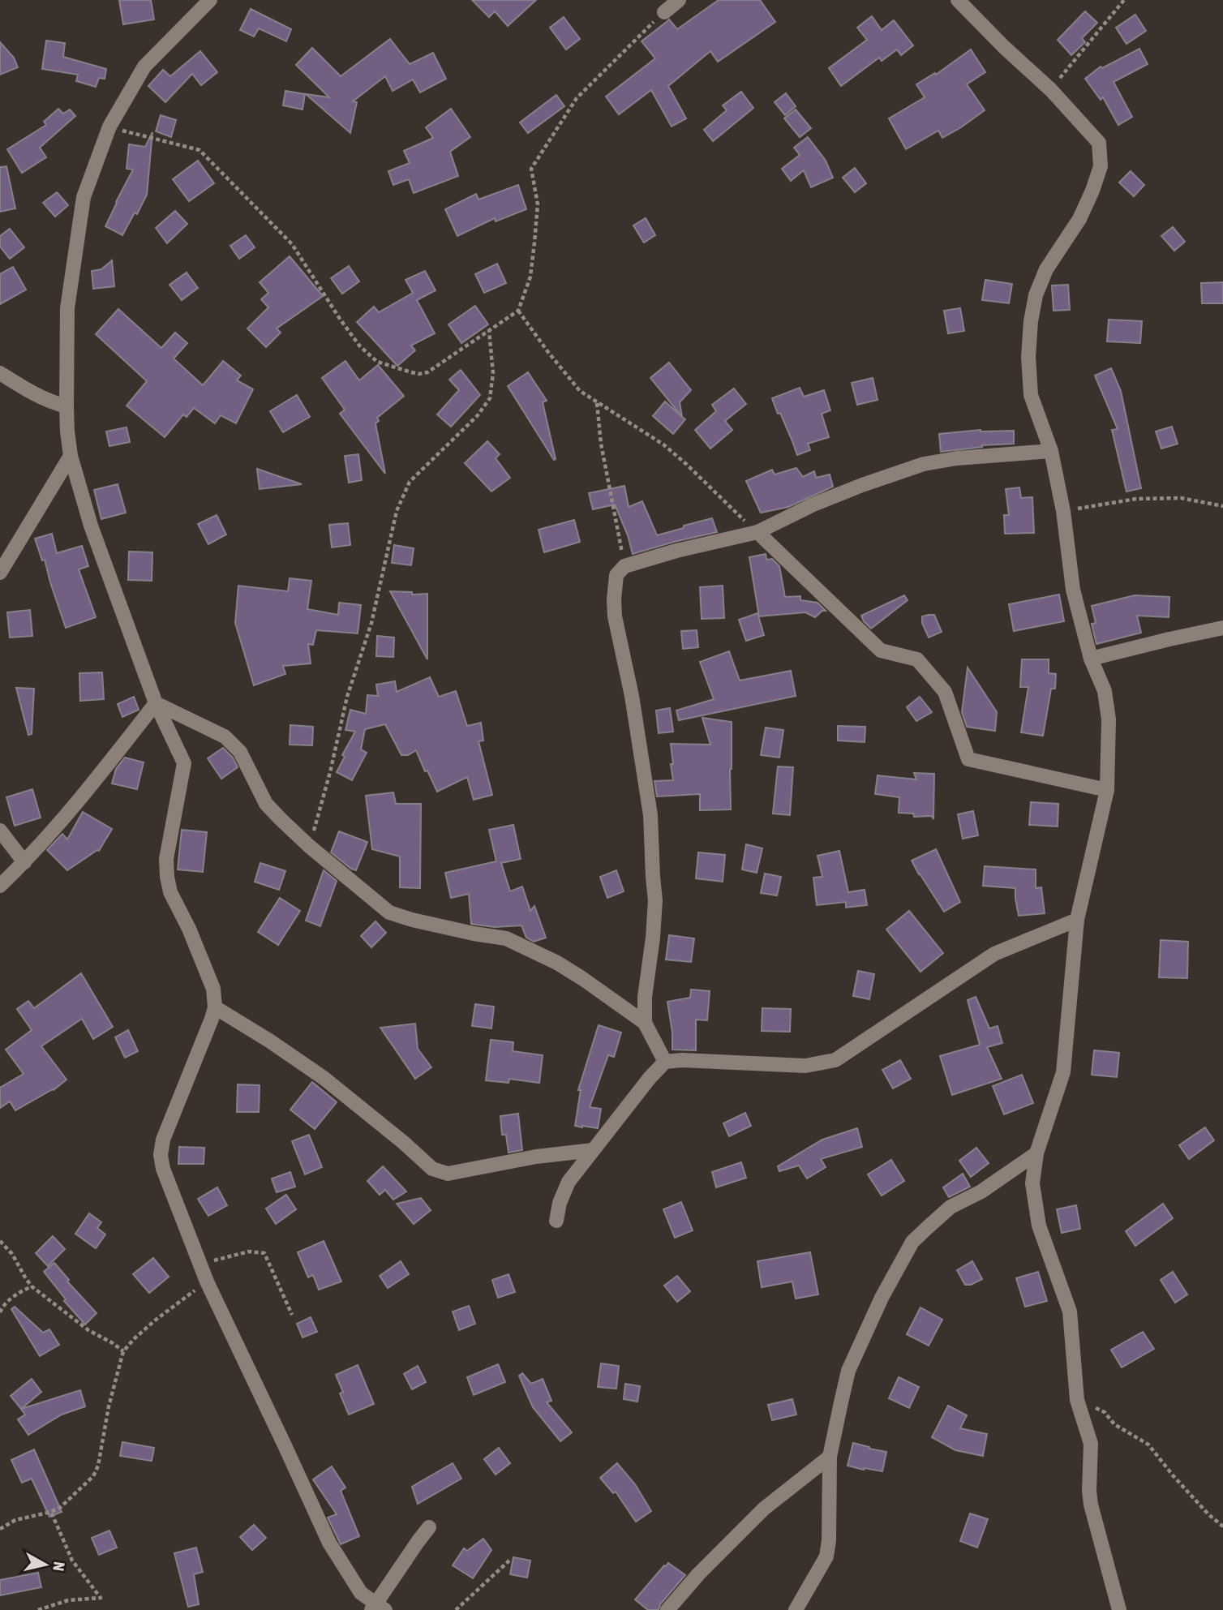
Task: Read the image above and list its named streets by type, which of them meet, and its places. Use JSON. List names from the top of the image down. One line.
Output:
{"north":"right"}
